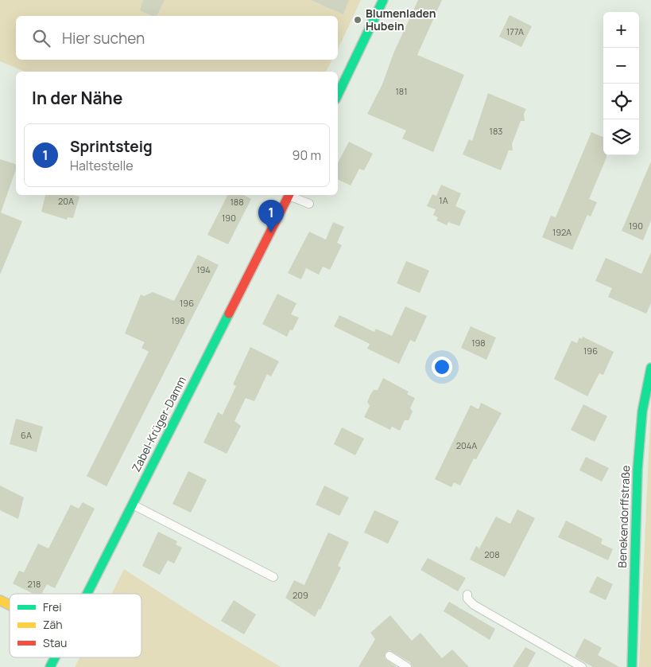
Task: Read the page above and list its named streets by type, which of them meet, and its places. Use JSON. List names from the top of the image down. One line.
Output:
{"streets":{"street":["Zabel-Krüger-Damm","Benekendorffstraße"]},"places":["Blumenladen Hubein"],"house_numbers":["177A","181","183","1A","20A","188","190","190","192A","194","196","198","198","196","6A","204A","208","218","209"],"legend":["Frei","Zäh","Stau"],"page":{"map_buttons":["+","−"],"search":"Hier suchen","heading":"In der Nähe","list":[{"mark":"1","name":"Sprintsteig","note":"Haltestelle","value":"90 m"}],"pins":"1"}}
